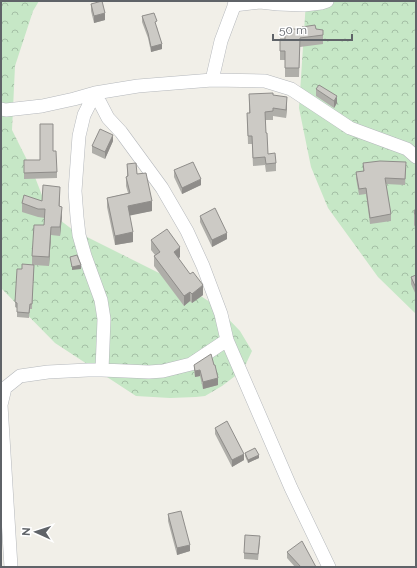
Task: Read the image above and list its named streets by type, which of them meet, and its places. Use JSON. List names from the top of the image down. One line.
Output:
{"scale_bar":"50 m","north":"left"}
